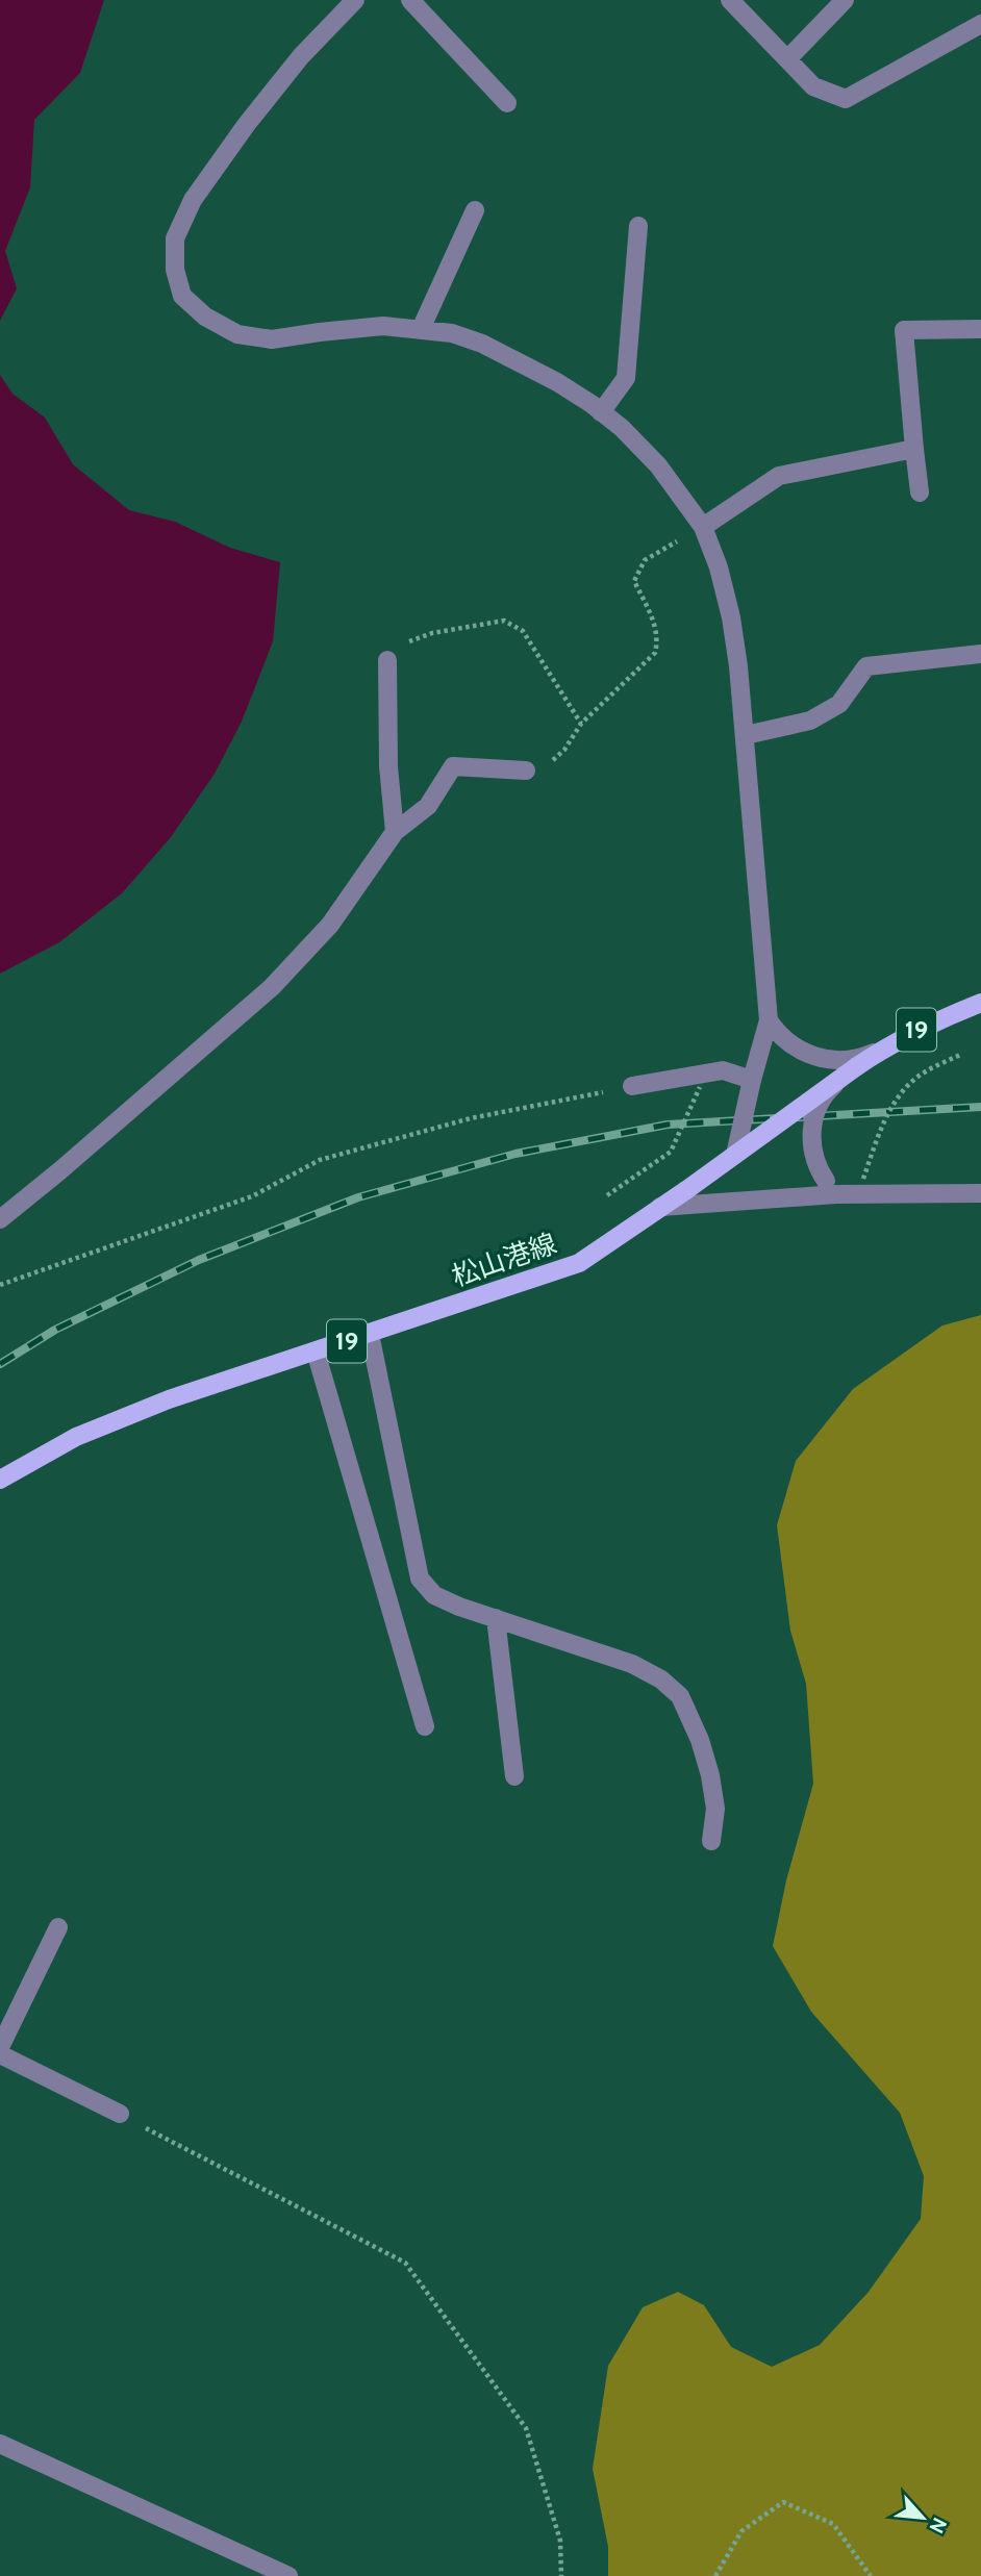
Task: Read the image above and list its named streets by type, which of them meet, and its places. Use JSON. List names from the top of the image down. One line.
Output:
{"streets":{"main road":["19","松山港線"]},"north":"bottom right"}
